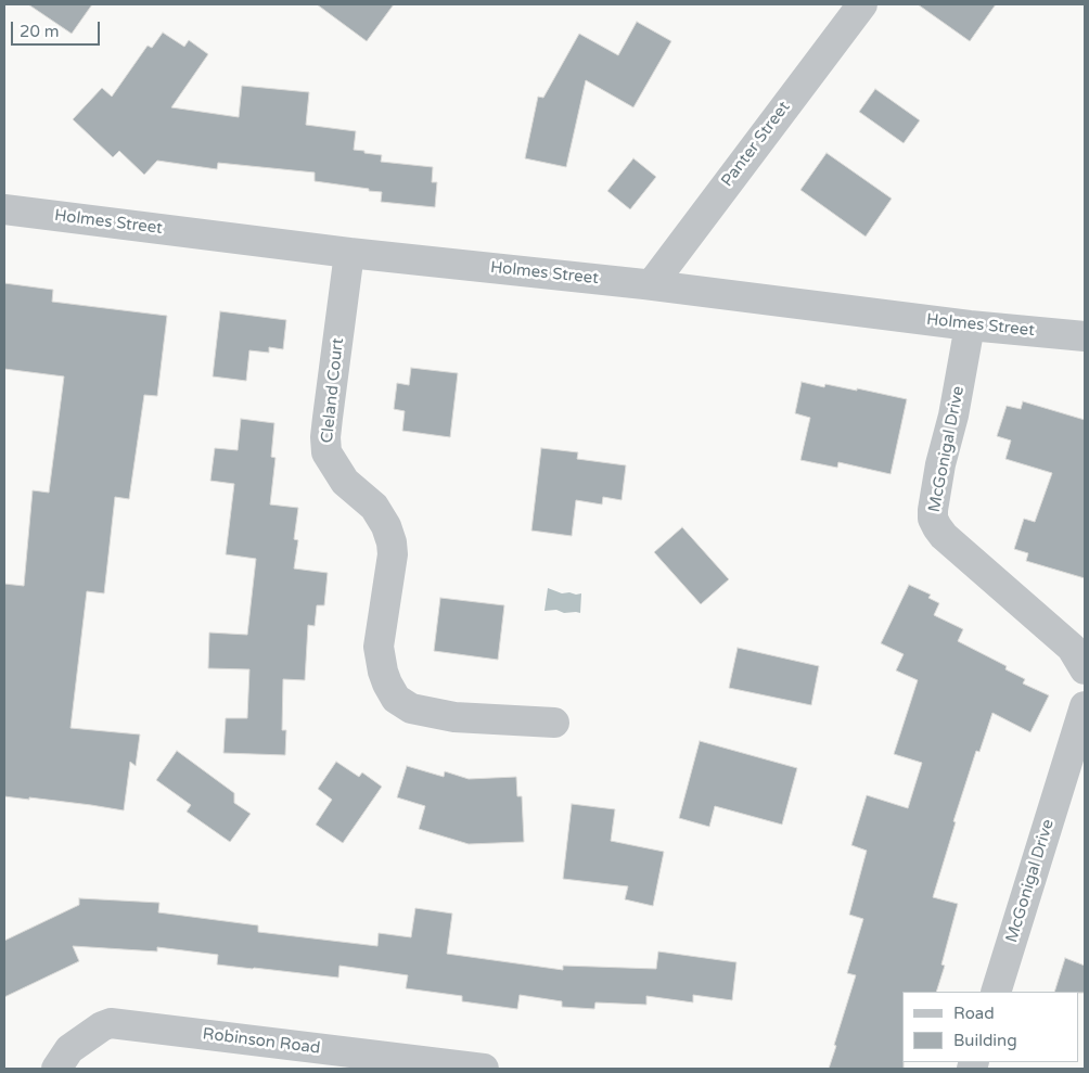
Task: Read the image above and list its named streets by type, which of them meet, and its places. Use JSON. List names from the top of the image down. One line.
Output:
{"streets":{"street":["Panter Street","Holmes Street","Cleland Court","McGonigal Drive","Robinson Road"]},"crossings":[["Panter Street","Holmes Street"],["Holmes Street","Cleland Court"],["Holmes Street","McGonigal Drive"]],"legend":["Road","Building"],"scale_bar":"20 m"}
